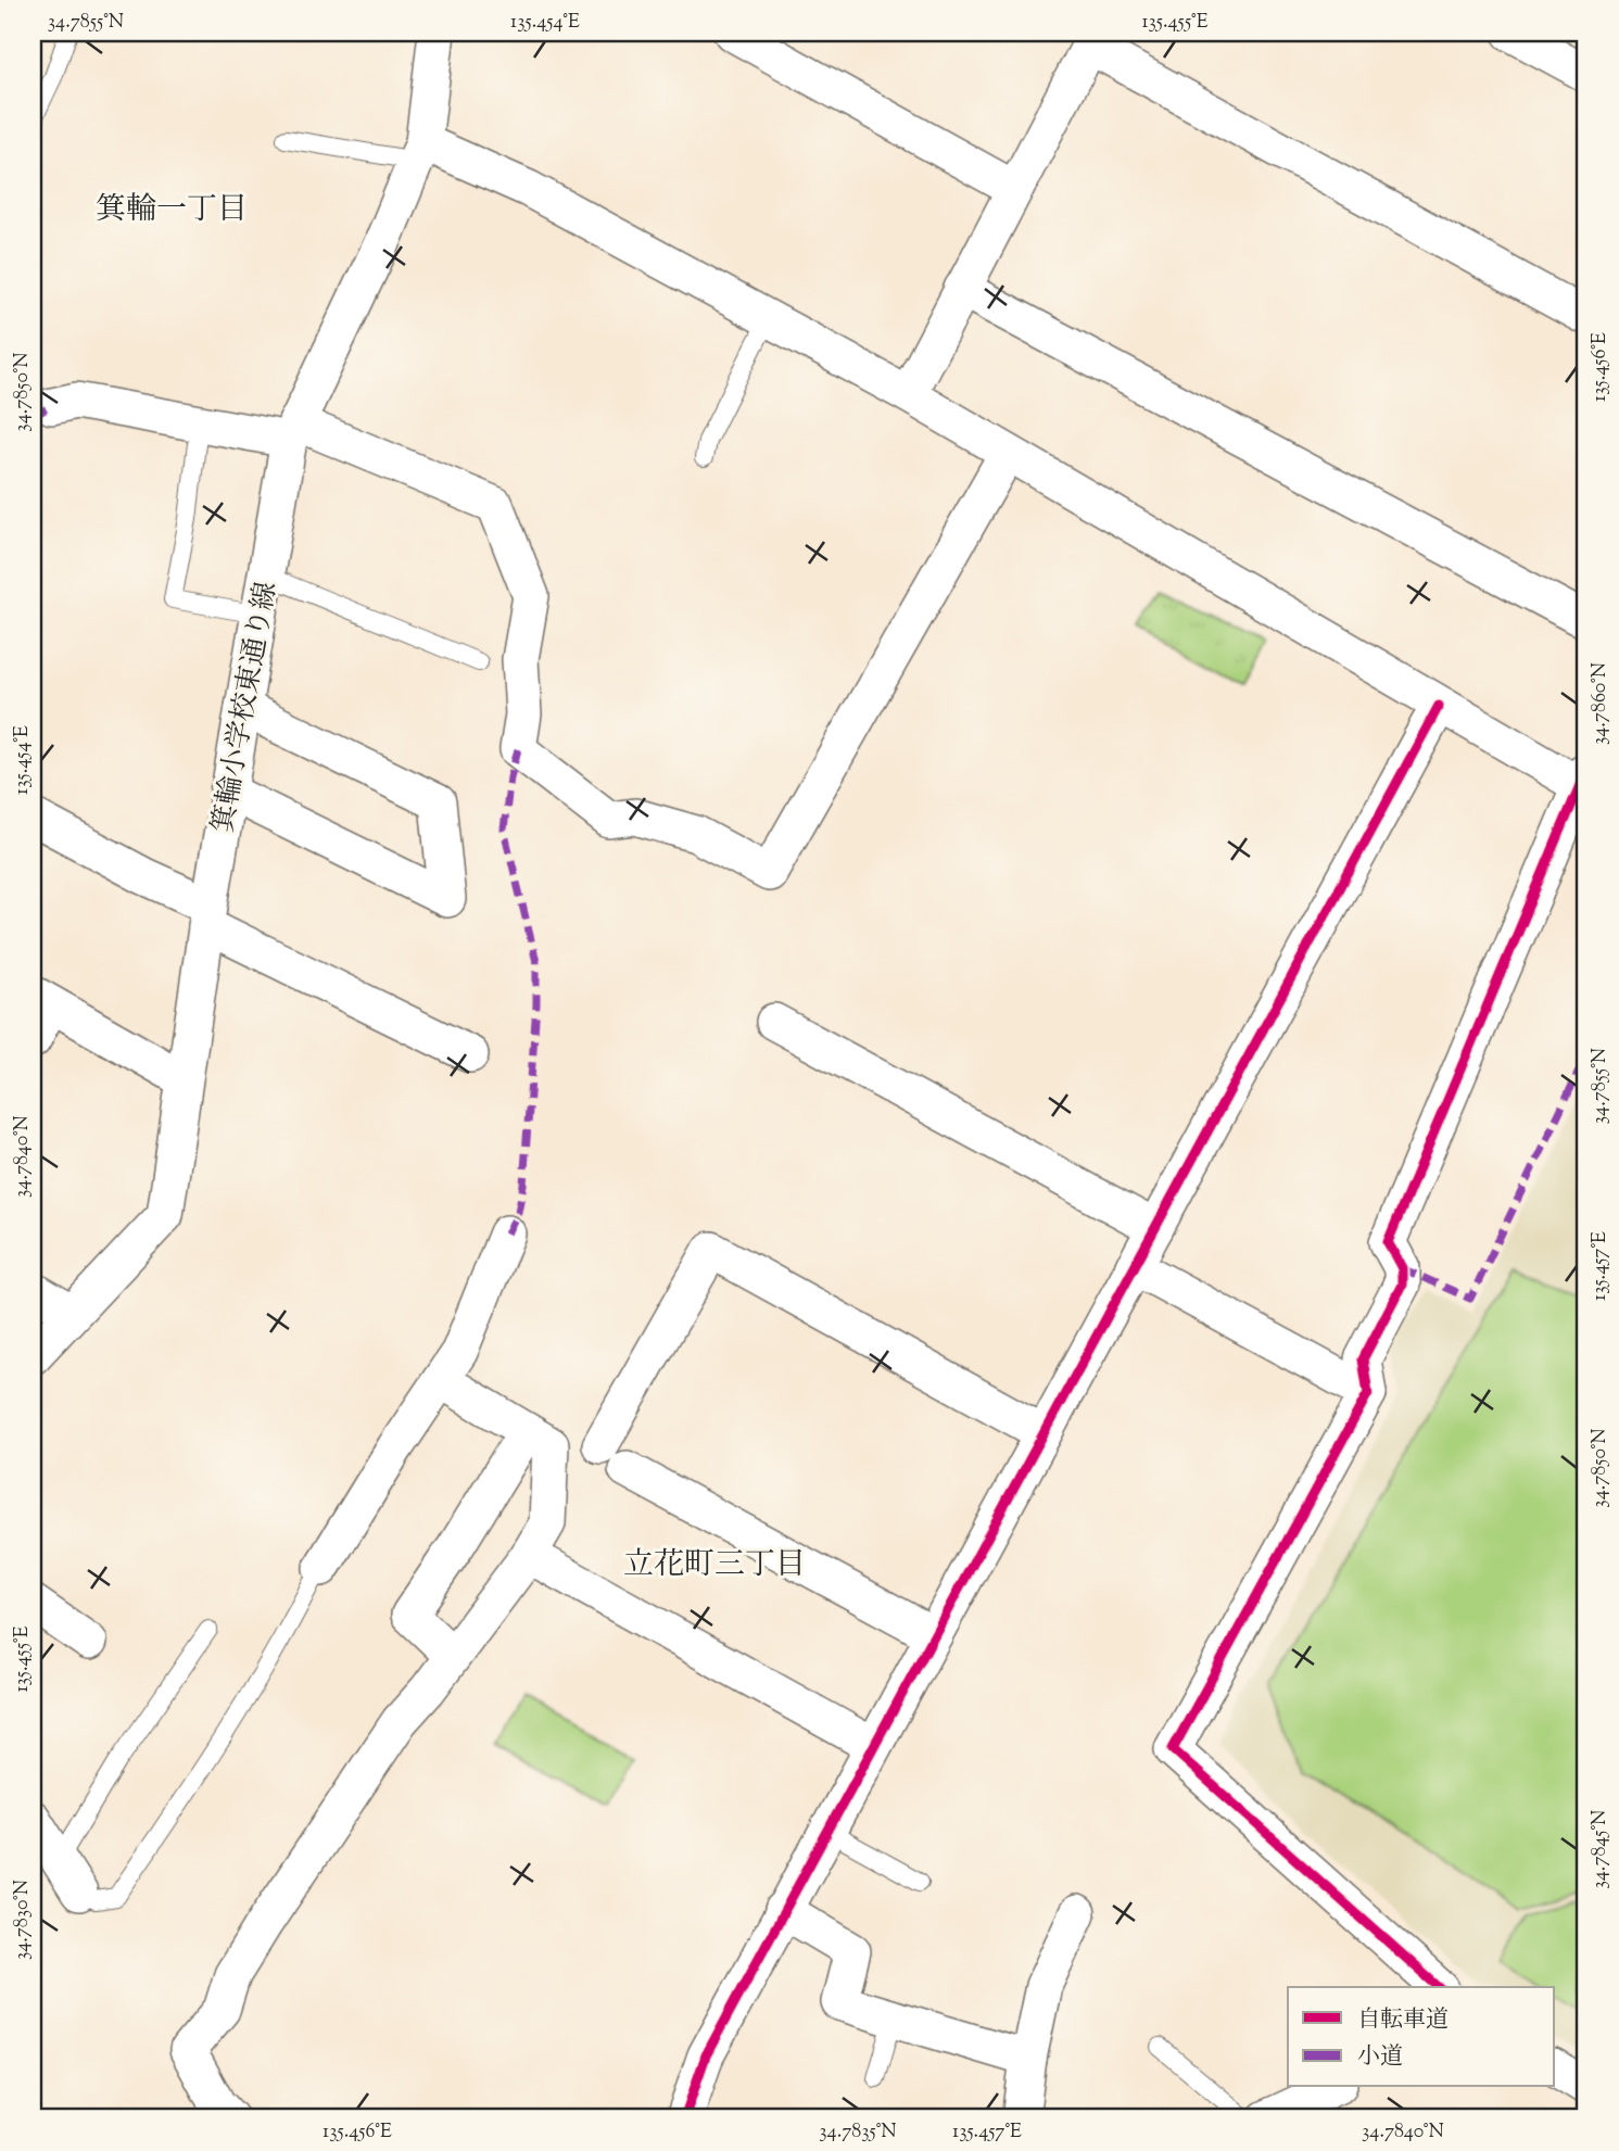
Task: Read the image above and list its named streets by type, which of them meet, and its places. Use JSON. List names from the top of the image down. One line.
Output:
{"streets":{"street":["箕輪小学校東通り線"]},"districts":["箕輪一丁目","立花町三丁目"],"legend":["自転車道","小道"],"coordinates":["34.7855°N","135.454°E","135.455°E","135.456°E","34.7850°N","34.7860°N","34.7840°N","135.457°E","34.7845°N","34.7830°N","34.7835°N"]}
